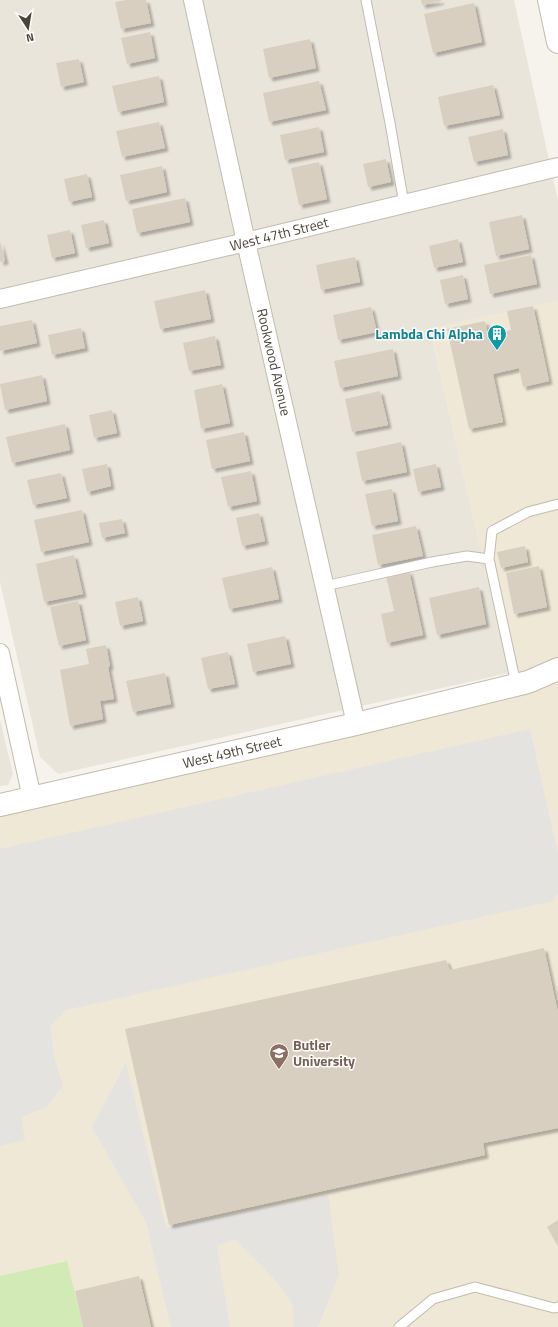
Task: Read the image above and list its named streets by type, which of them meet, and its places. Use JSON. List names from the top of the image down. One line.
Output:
{"streets":{"street":["West 47th Street","Rookwood Avenue","West 49th Street"]},"crossings":[["West 47th Street","Rookwood Avenue"],["Rookwood Avenue","West 49th Street"]],"places":{"building":["Lambda Chi Alpha"],"school or university":["Butler University"]},"north":"bottom"}
